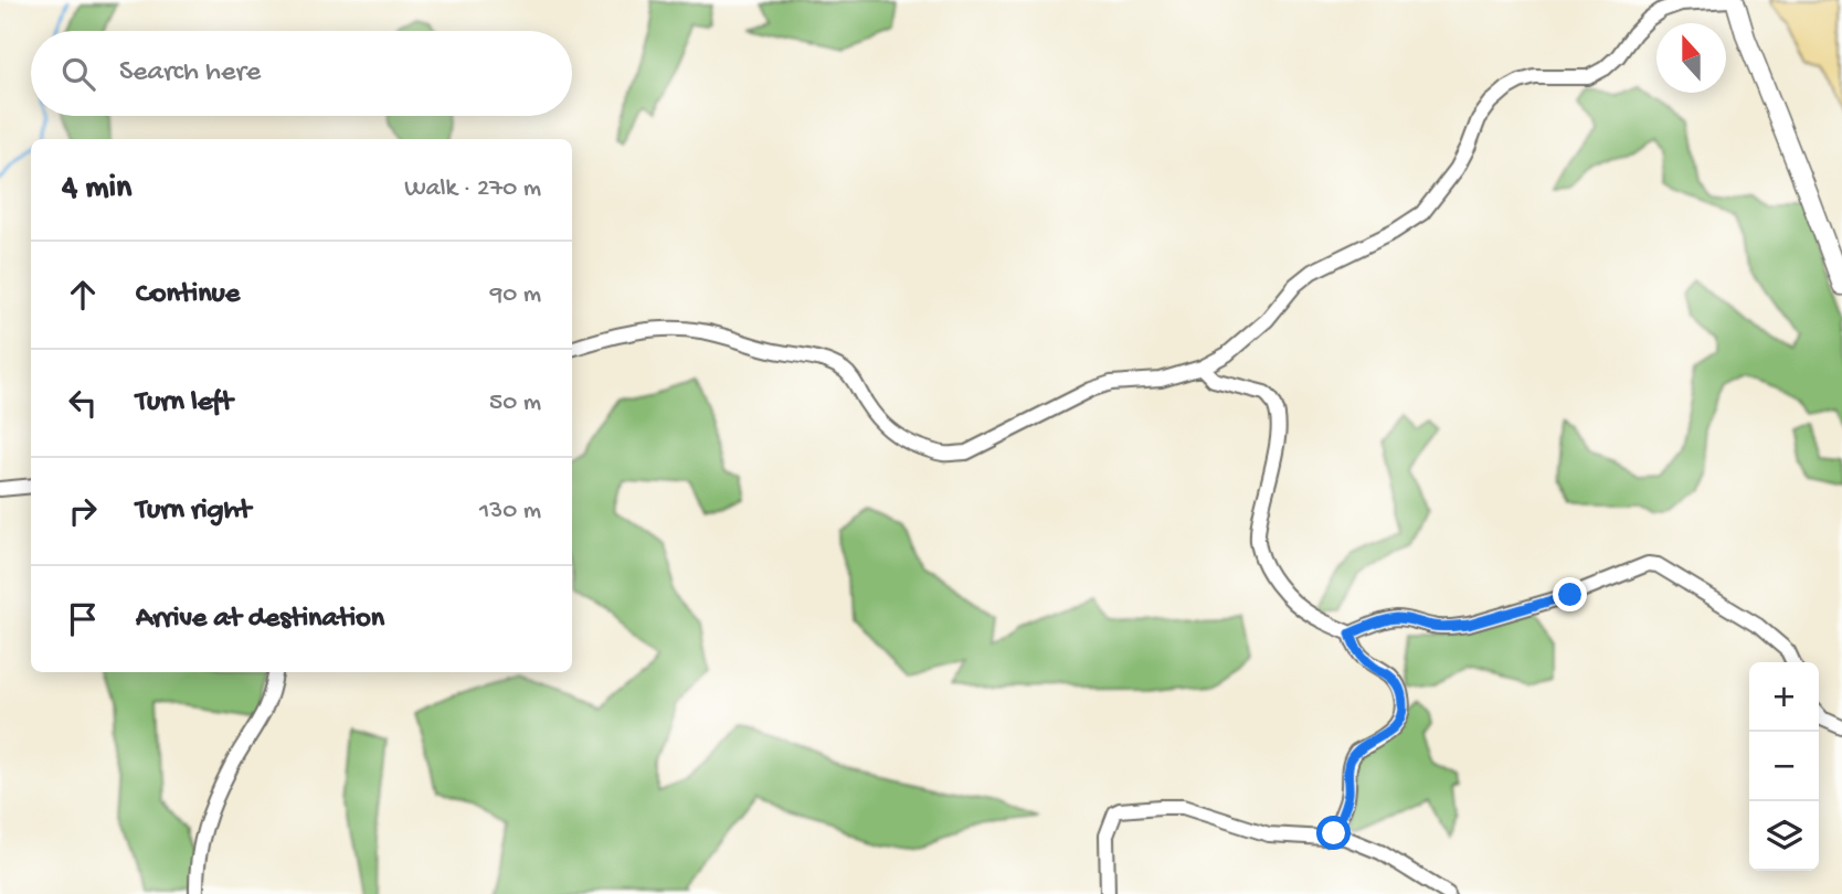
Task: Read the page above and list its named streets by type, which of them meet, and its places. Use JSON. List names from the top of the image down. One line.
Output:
{"north":"top","page":{"search":"Search here","heading":["4 min","Walk · 270 m"],"list":[["Continue","90 m"],["Turn left","50 m"],["Turn right","130 m"],"Arrive at destination"],"map_buttons":["+","−"]}}
